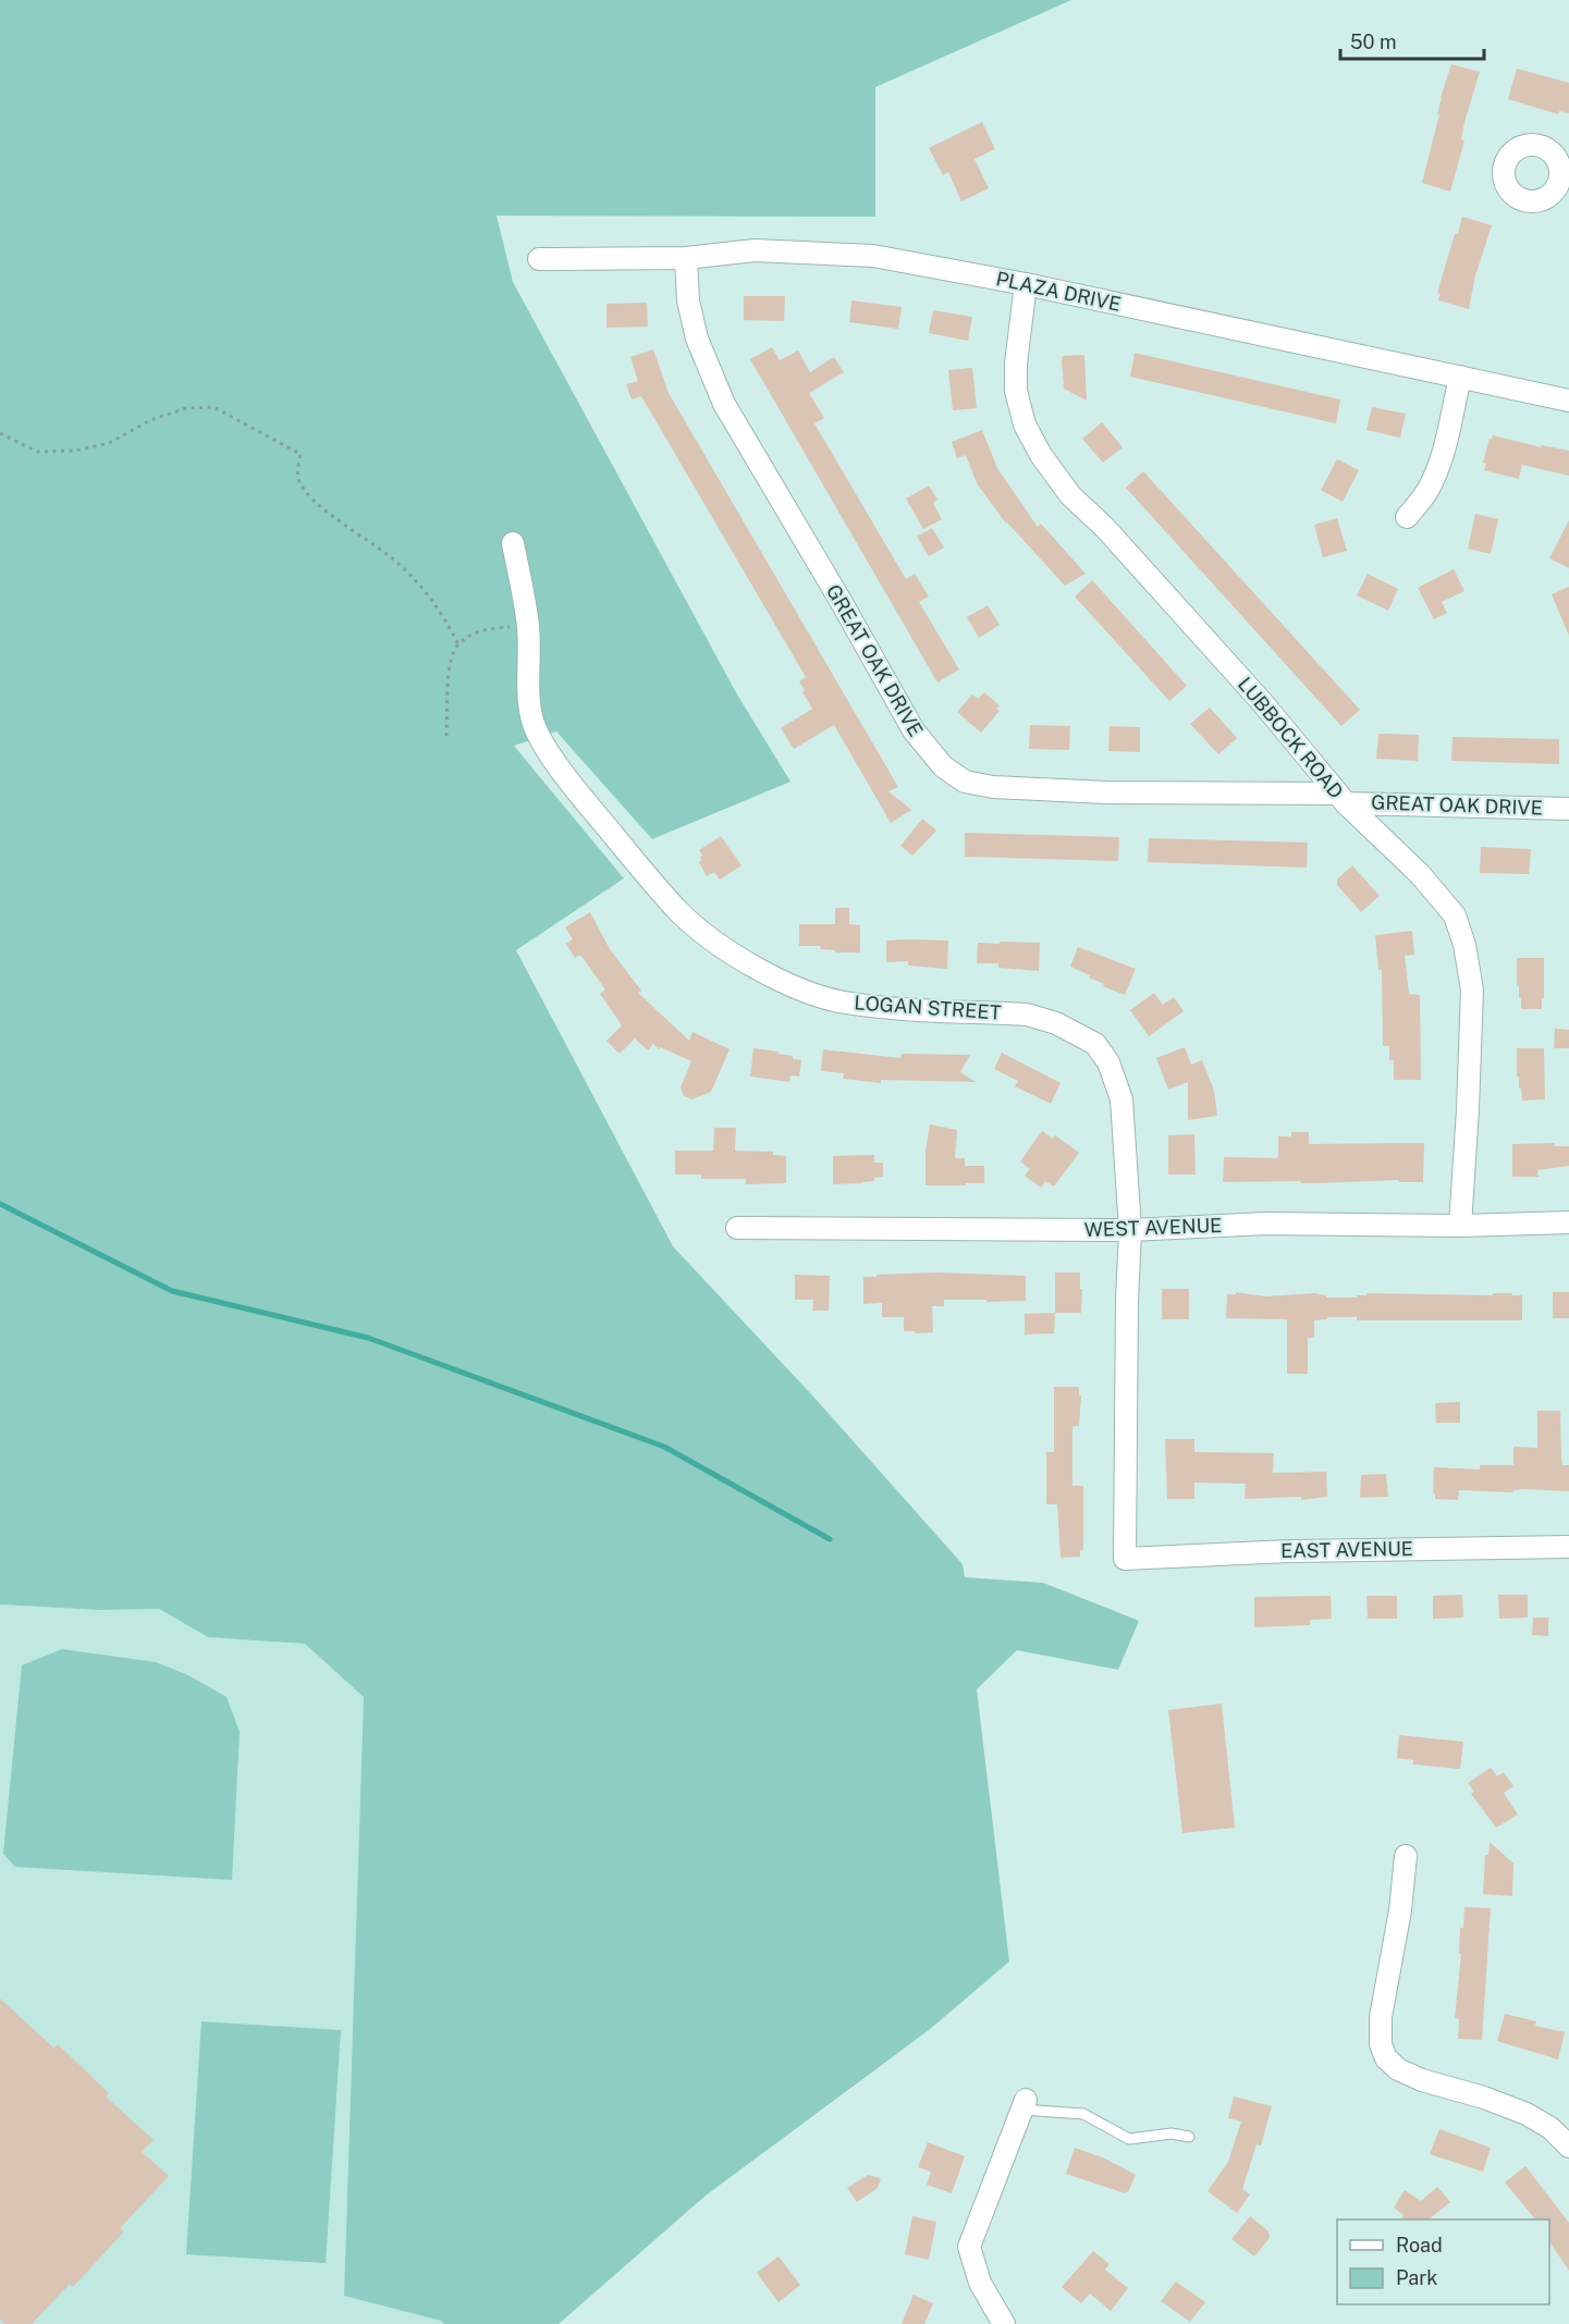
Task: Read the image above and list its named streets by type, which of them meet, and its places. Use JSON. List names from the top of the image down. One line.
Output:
{"streets":{"street":["PLAZA DRIVE","GREAT OAK DRIVE","LUBBOCK ROAD","LOGAN STREET","WEST AVENUE","EAST AVENUE"]},"crossings":[["PLAZA DRIVE","GREAT OAK DRIVE"],["PLAZA DRIVE","LUBBOCK ROAD"],["GREAT OAK DRIVE","LUBBOCK ROAD"],["LUBBOCK ROAD","WEST AVENUE"],["LOGAN STREET","WEST AVENUE"],["LOGAN STREET","EAST AVENUE"]],"legend":["Road","Park"],"scale_bar":"50 m"}
